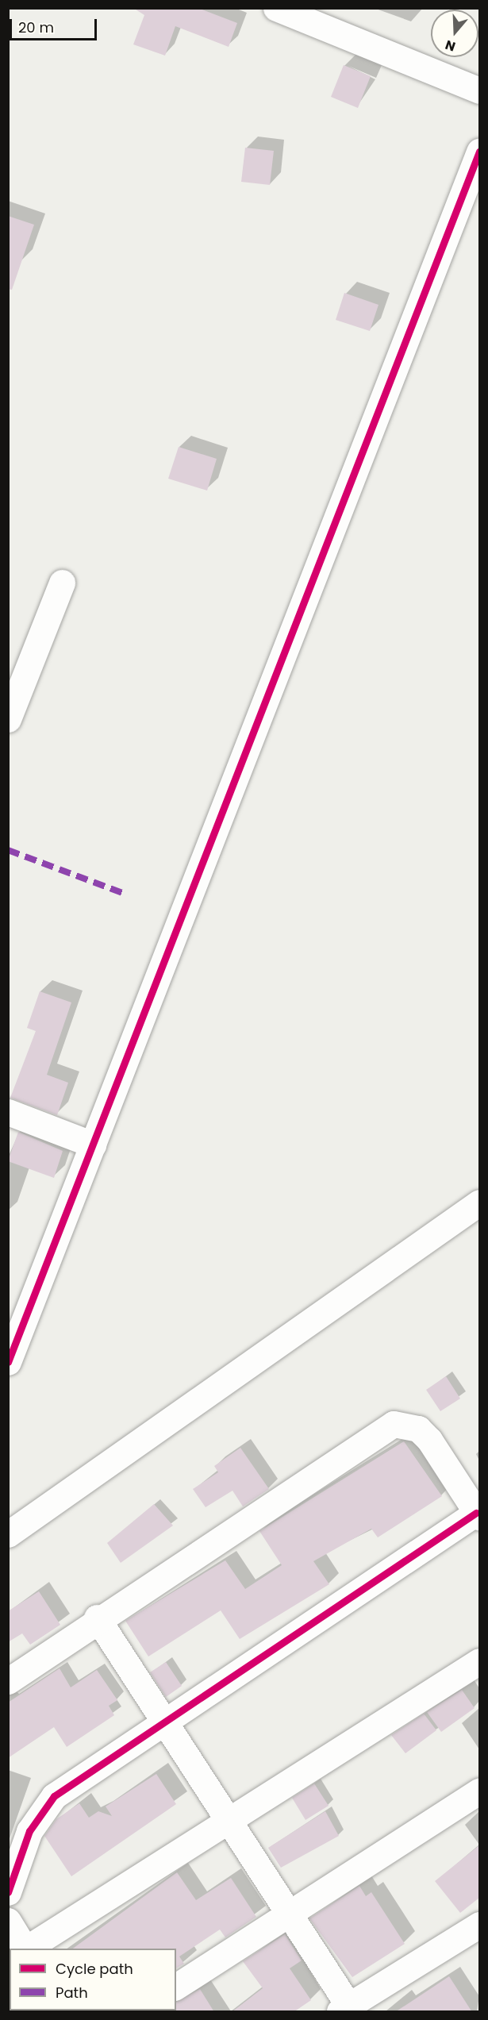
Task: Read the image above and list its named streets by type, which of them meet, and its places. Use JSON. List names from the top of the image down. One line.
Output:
{"legend":["Cycle path","Path"],"scale_bar":"20 m","north":"bottom"}
